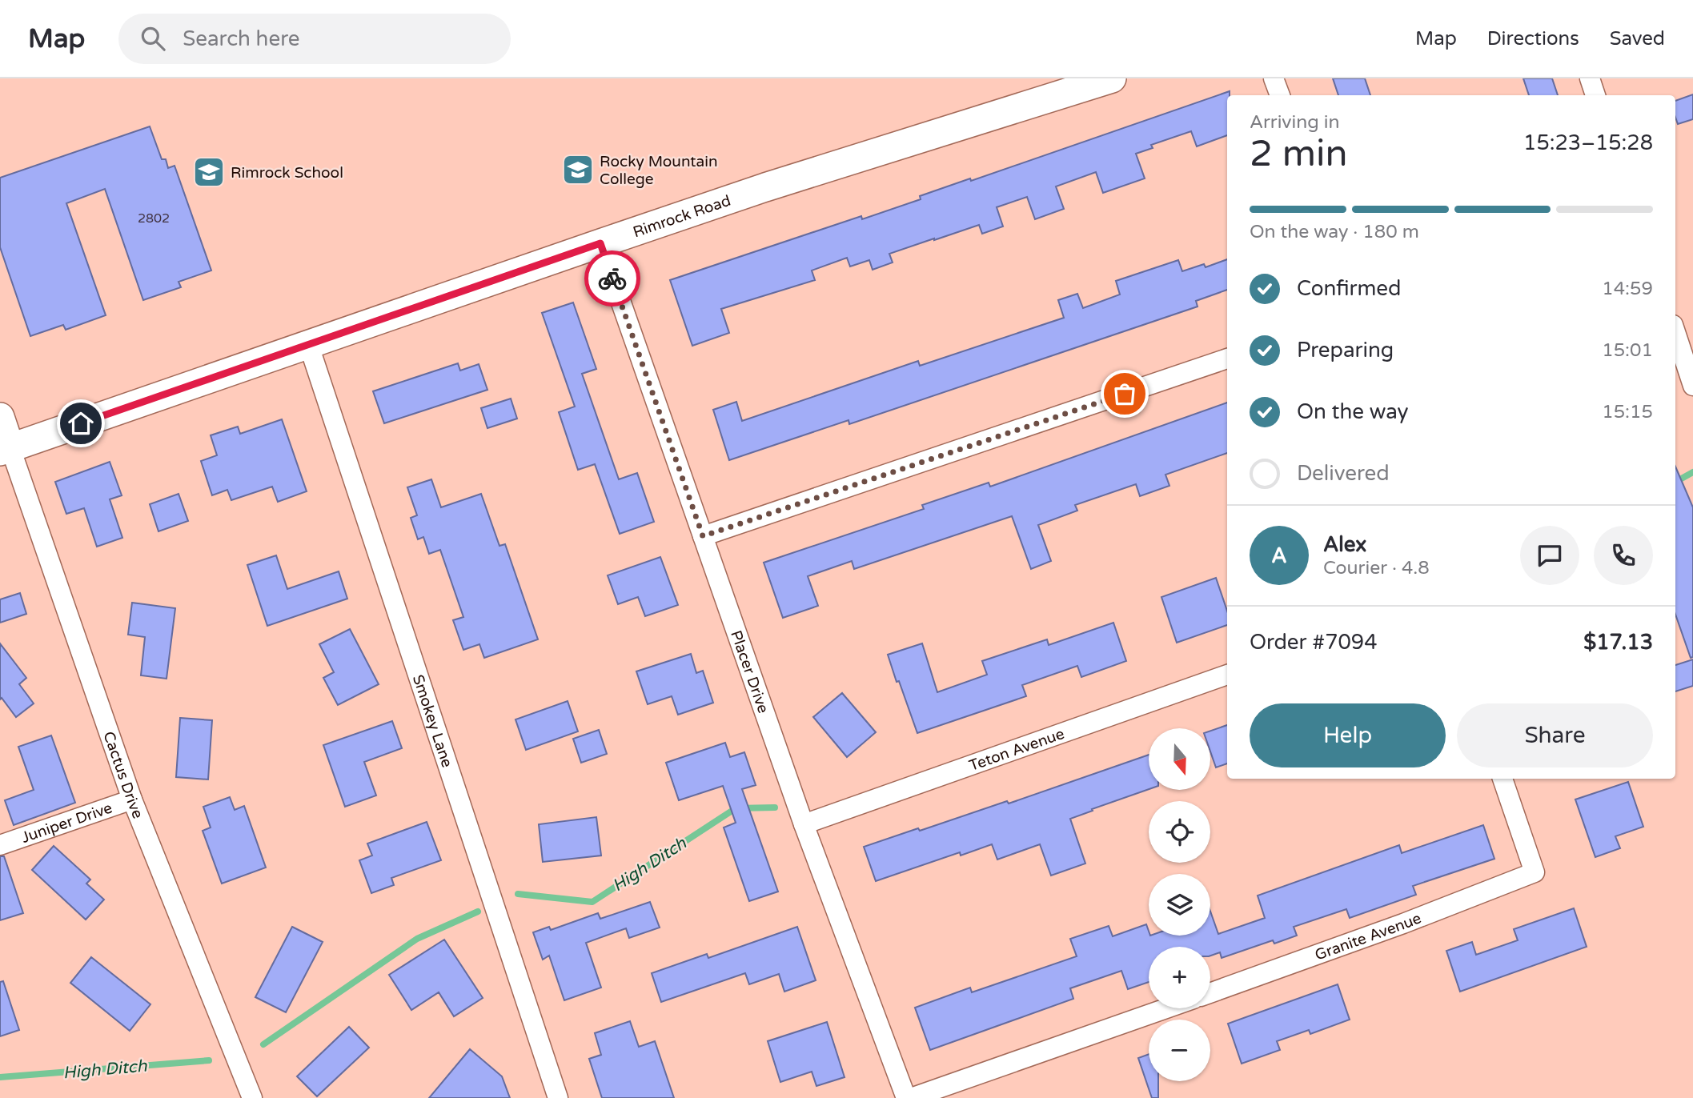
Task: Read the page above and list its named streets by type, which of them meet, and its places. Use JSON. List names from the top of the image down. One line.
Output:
{"streets":{"main road":["Rimrock Road"],"street":["Placer Drive","Smokey Lane","Teton Avenue","Cactus Drive","Juniper Drive","Granite Avenue"]},"crossings":[["Rimrock Road","Placer Drive"],["Rimrock Road","Smokey Lane"],["Rimrock Road","Cactus Drive"],["Placer Drive","Teton Avenue"],["Cactus Drive","Juniper Drive"]],"water":["High Ditch"],"places":{"school or university":["Rocky Mountain College","Rimrock School"]},"house_numbers":["2802"],"north":"bottom","page":{"header":"Map","search":"Search here","nav":["Map","Directions","Saved"],"heading":["2 min","Arriving in","15:23–15:28"],"panel":["Alex","Courier · 4.8","Order #7094","$17.13"],"bar":"On the way · 180 m","list":[["Confirmed","14:59"],["Preparing","15:01"],["On the way","15:15"],"Delivered"],"round":"A","buttons":["Help","Share"],"map_buttons":["+","−"]}}
